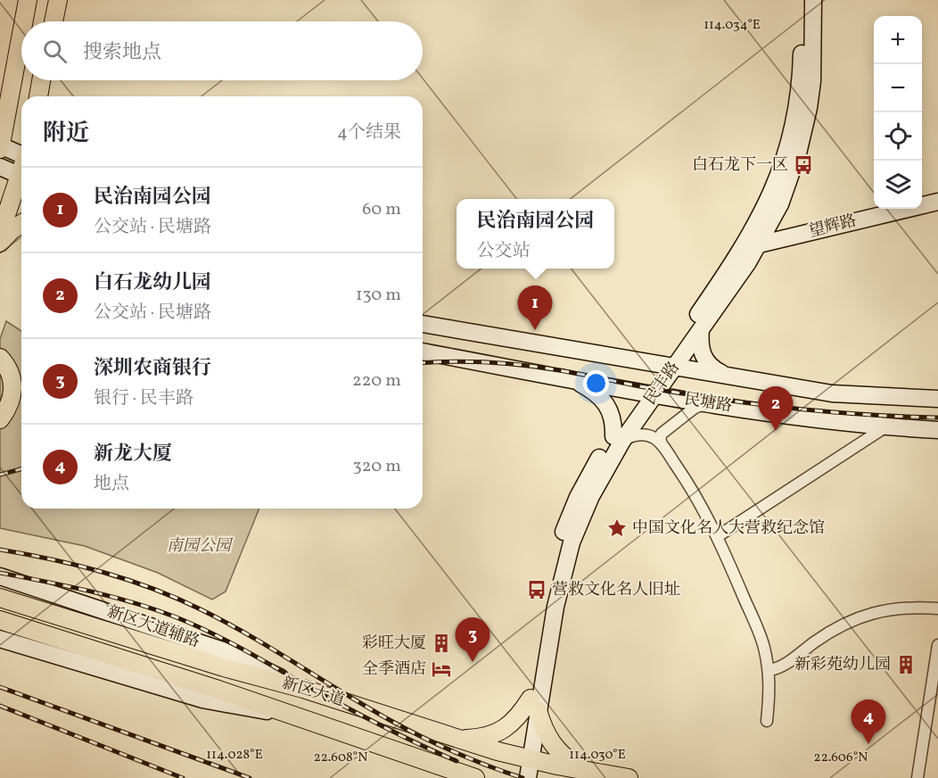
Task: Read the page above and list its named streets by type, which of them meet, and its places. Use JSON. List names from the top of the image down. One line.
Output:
{"streets":{"main road":["望辉路","民丰路","民塘路","新区大道辅路","新区大道"]},"crossings":[["望辉路","民丰路"],["民丰路","民塘路"],["民丰路","新区大道"],["新区大道辅路","新区大道"]],"parks":["南园公园"],"places":{"bus stop":["白石龙下一区","营救文化名人旧址"],"place":["中国文化名人大营救纪念馆"],"building":["彩旺大厦","新彩苑幼儿园"],"hotel":["全季酒店"]},"page":{"map_buttons":["+","−"],"search":"搜索地点","heading":["附近","4个结果"],"list":[{"mark":"1","name":"民治南园公园","note":"公交站 · 民塘路","value":"60 m"},{"mark":"2","name":"白石龙幼儿园","note":"公交站 · 民塘路","value":"130 m"},{"mark":"3","name":"深圳农商银行","note":"银行 · 民丰路","value":"220 m"},{"mark":"4","name":"新龙大厦","note":"地点","value":"320 m"}],"popup":["民治南园公园","公交站"],"pins":["1","2","3","4"]},"coordinates":["114.034°E","114.028°E","114.030°E","22.608°N","22.606°N"]}
